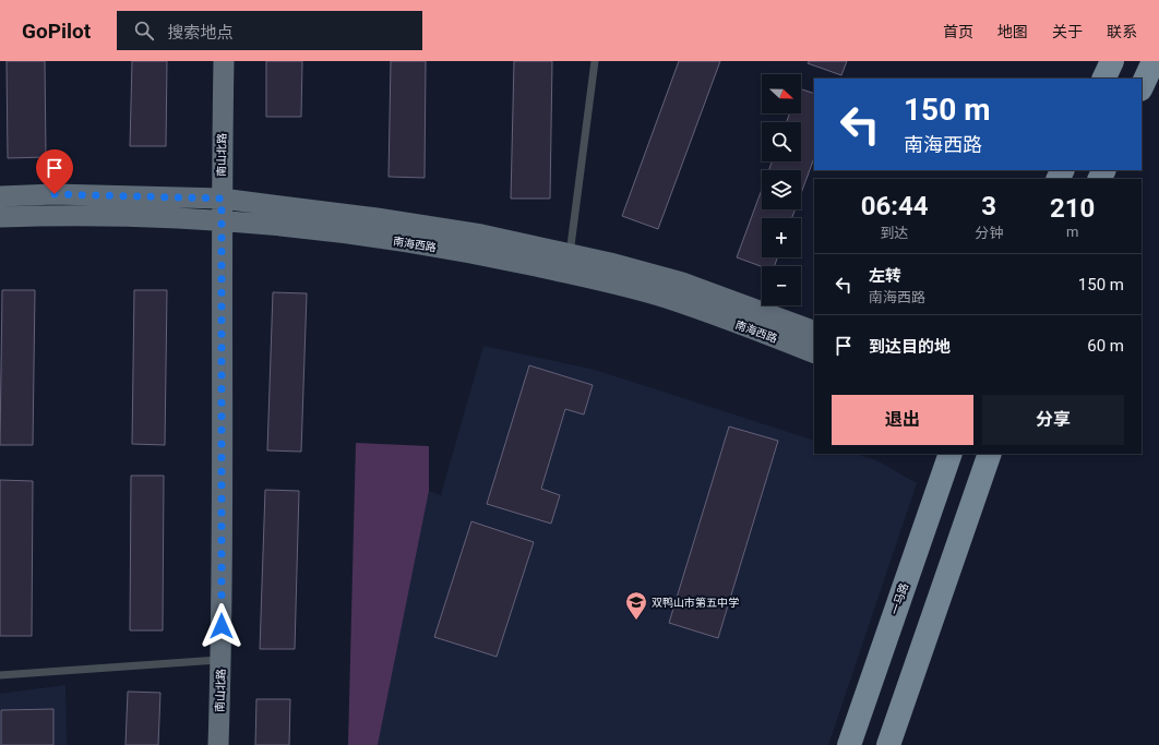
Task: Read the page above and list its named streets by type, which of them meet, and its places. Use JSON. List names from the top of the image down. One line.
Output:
{"streets":{"main road":["一马路"],"street":["南山北路","南海西路"]},"crossings":[["南山北路","南海西路"]],"places":{"school or university":["双鸭山市第五中学"]},"north":"right","page":{"header":"GoPilot","search":"搜索地点","nav":["首页","地图","关于","联系"],"map_buttons":["+","−"],"turn":["150 m","南海西路"],"eta":["06:44","到达","3","分钟","210","m"],"list":[{"name":"左转","note":"南海西路","value":"150 m"},{"name":"到达目的地","value":"60 m"}],"buttons":["退出","分享"]}}
